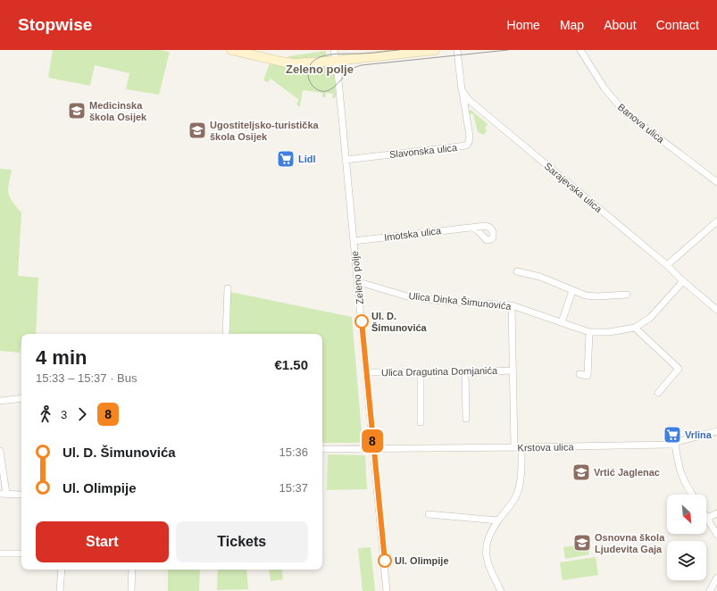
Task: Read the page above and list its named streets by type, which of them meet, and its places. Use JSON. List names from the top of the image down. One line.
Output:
{"streets":{"street":["Banova ulica","Slavonska ulica","Sarajevska ulica","Imotska ulica","Zeleno polje","Ulica Dinka Šimunovića","Ulica Dragutina Domjanića","Krstova ulica"]},"crossings":[["Slavonska ulica","Sarajevska ulica"],["Slavonska ulica","Zeleno polje"],["Sarajevska ulica","Ulica Dinka Šimunovića"],["Imotska ulica","Zeleno polje"],["Zeleno polje","Ulica Dinka Šimunovića"],["Zeleno polje","Ulica Dragutina Domjanića"],["Zeleno polje","Krstova ulica"]],"districts":["Zeleno polje"],"places":{"school or university":["Medicinska škola Osijek","Ugostiteljsko-turistička škola Osijek","Vrtić Jaglenac","Osnovna škola Ljudevita Gaja"],"supermarket":["Lidl","Vrlina"],"other":["Ul. D. Šimunovića","Ul. Olimpije"]},"lines":["bus line 8"],"north":"bottom right","page":{"header":"Stopwise","nav":["Home","Map","About","Contact"],"on_map":"8","heading":["4 min","15:33 – 15:37 · Bus","€1.50"],"legs":["3","8"],"list":[{"name":"Ul. D. Šimunovića","value":"15:36"},{"name":"Ul. Olimpije","value":"15:37"}],"buttons":["Start","Tickets"]}}
